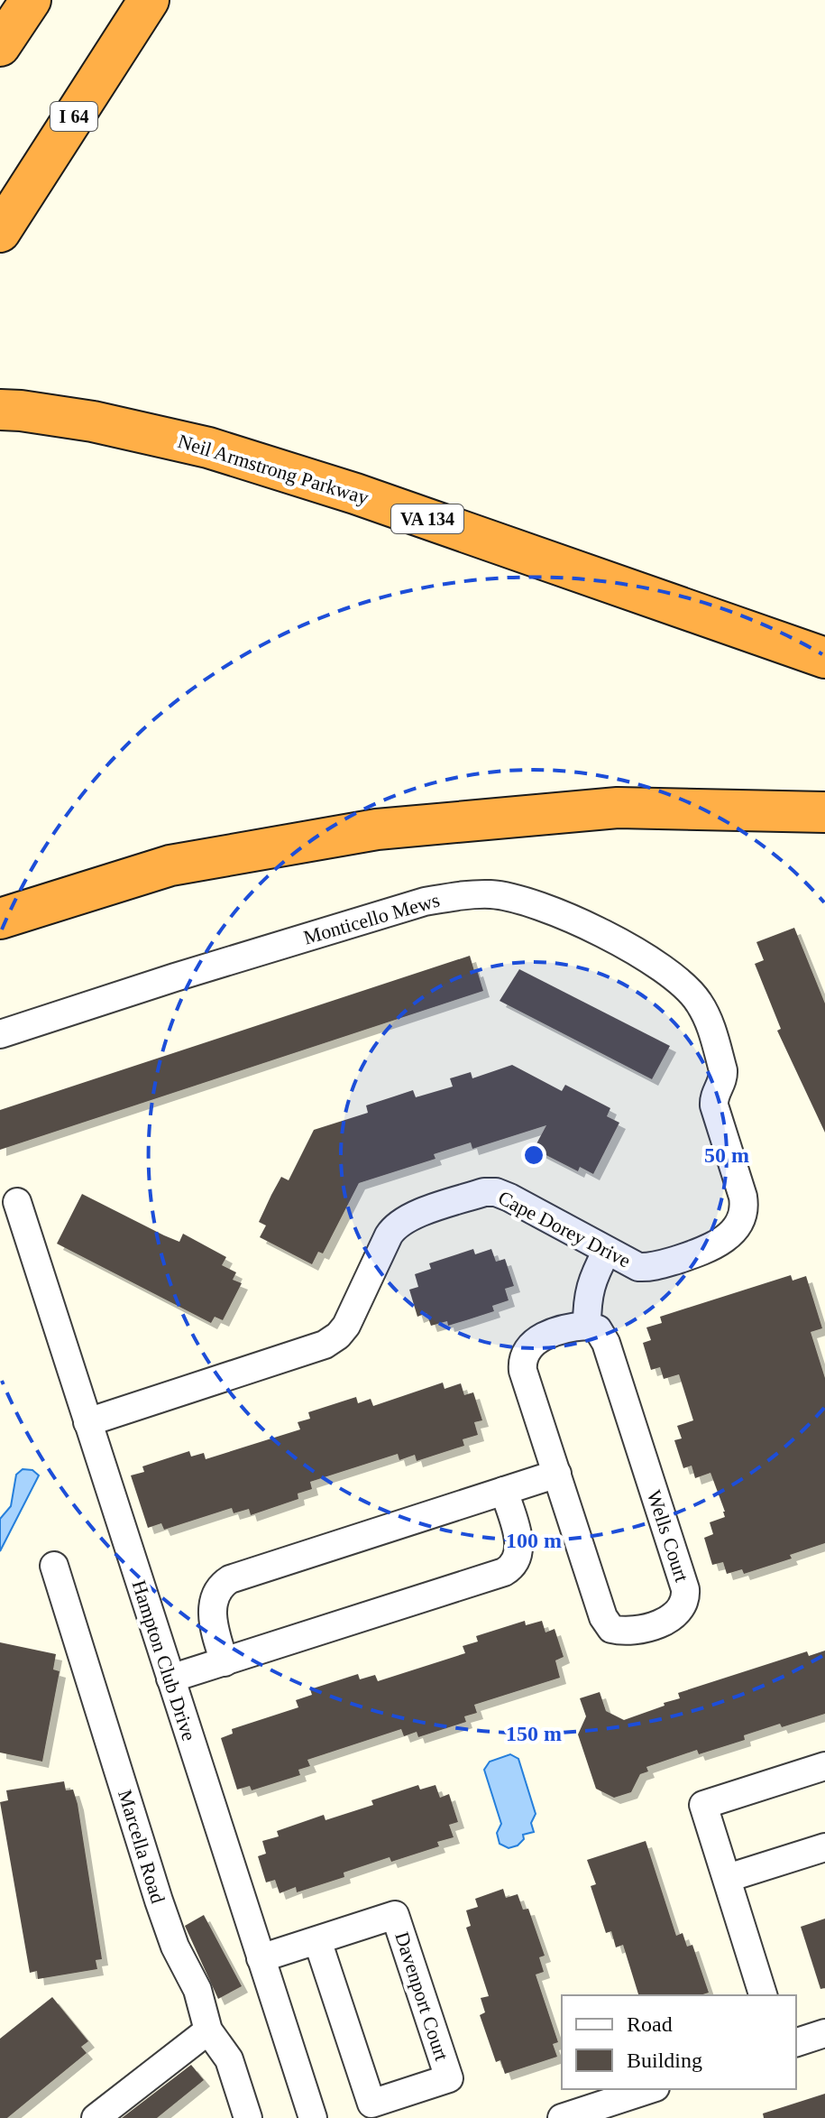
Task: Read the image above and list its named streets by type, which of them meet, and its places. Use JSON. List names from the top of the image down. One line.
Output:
{"streets":{"highway":["I 64","Neil Armstrong Parkway","VA 134"],"street":["Monticello Mews","Cape Dorey Drive","Wells Court","Hampton Club Drive","Marcella Road","Davenport Court"]},"crossings":[["Monticello Mews","Cape Dorey Drive"],["Cape Dorey Drive","Hampton Club Drive"],["Hampton Club Drive","Davenport Court"]],"legend":["Road","Building"],"rings":["50 m","100 m","150 m"]}
